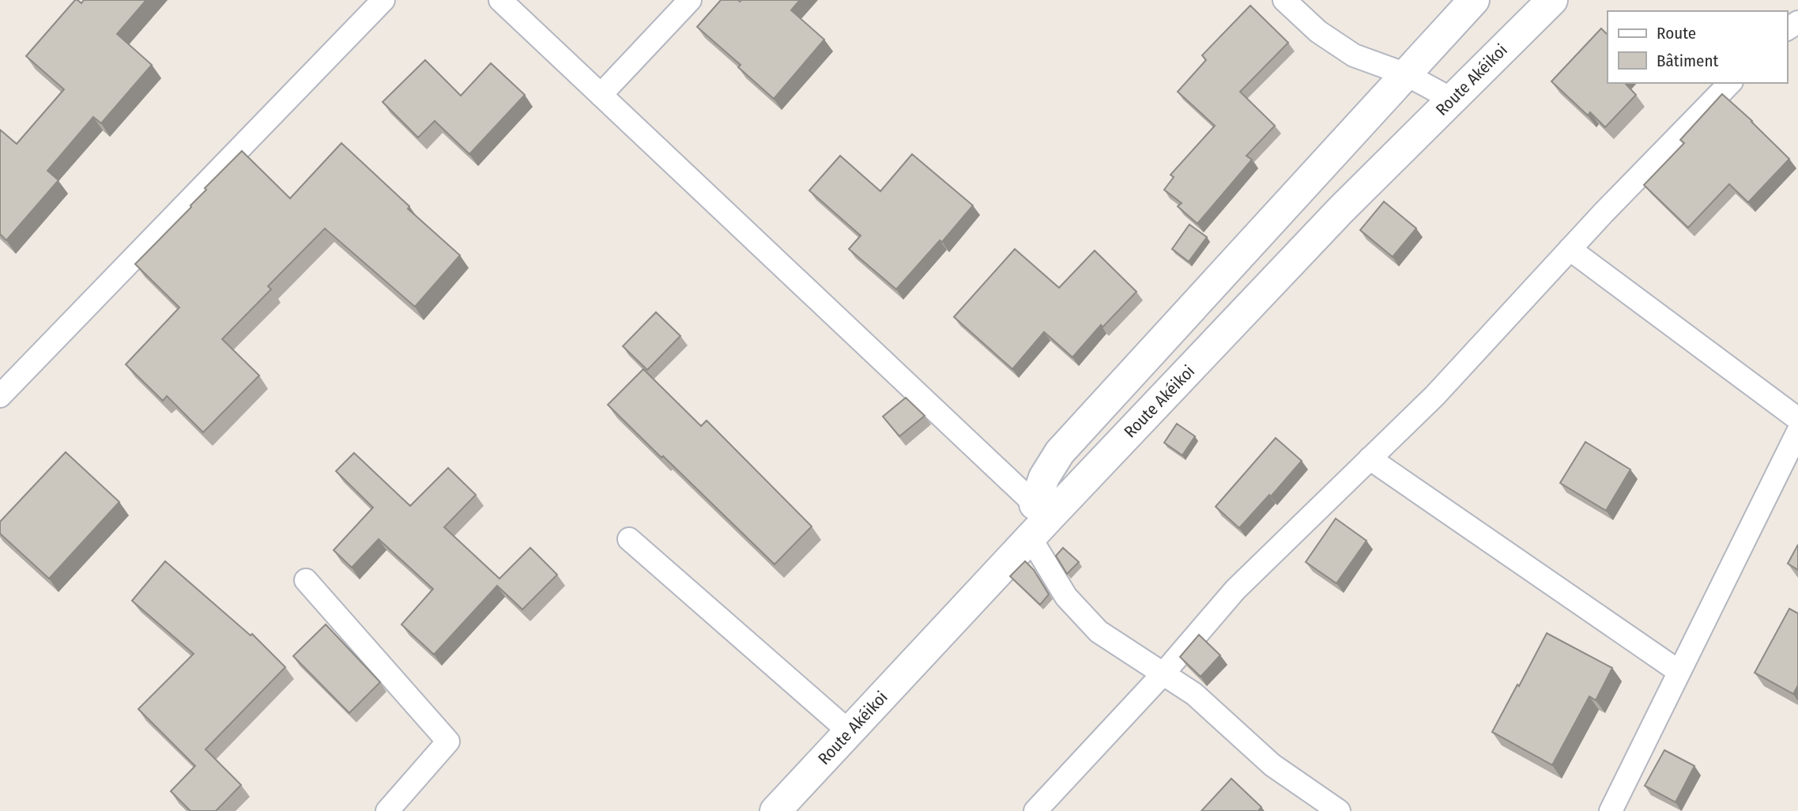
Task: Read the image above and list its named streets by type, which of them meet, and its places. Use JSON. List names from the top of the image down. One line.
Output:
{"streets":{"street":["Route Akéikoi"]},"legend":["Route","Bâtiment"]}
